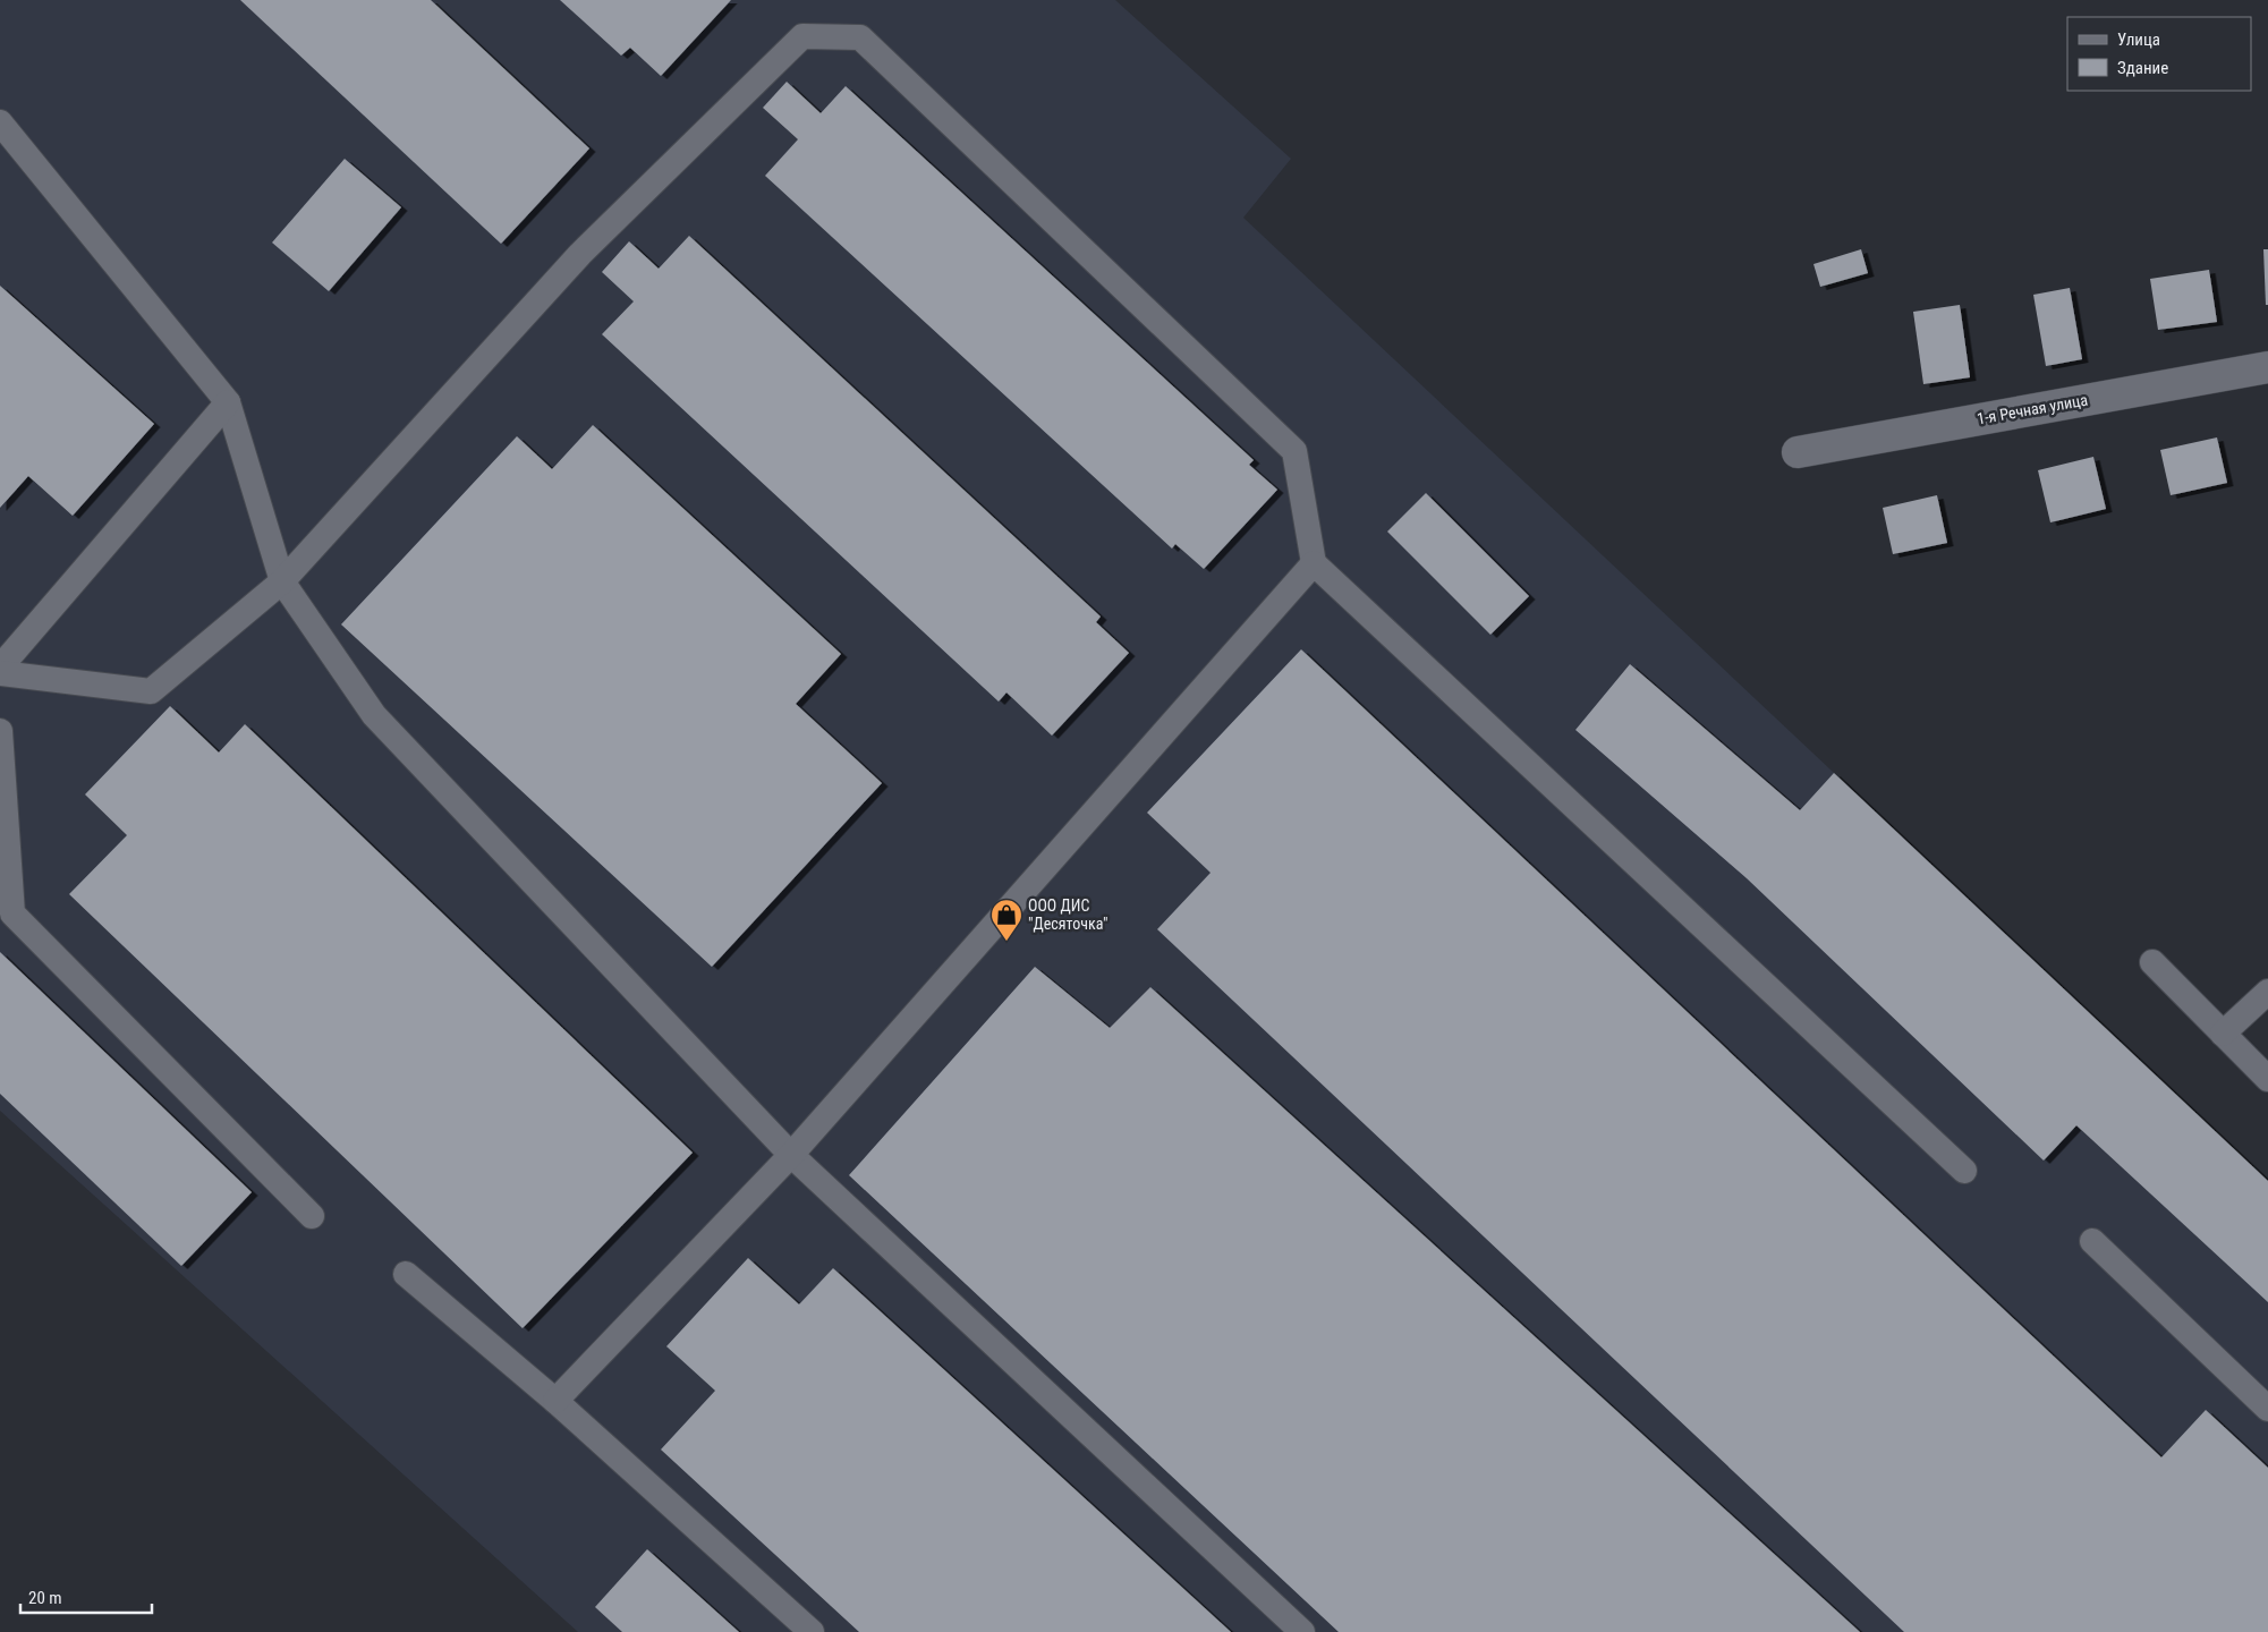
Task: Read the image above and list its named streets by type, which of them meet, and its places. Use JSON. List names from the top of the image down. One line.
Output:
{"streets":{"street":["1-я Речная улица"]},"places":{"shop":["ООО ДИС \"Десяточка\""]},"legend":["Улица","Здание"],"scale_bar":"20 m"}
